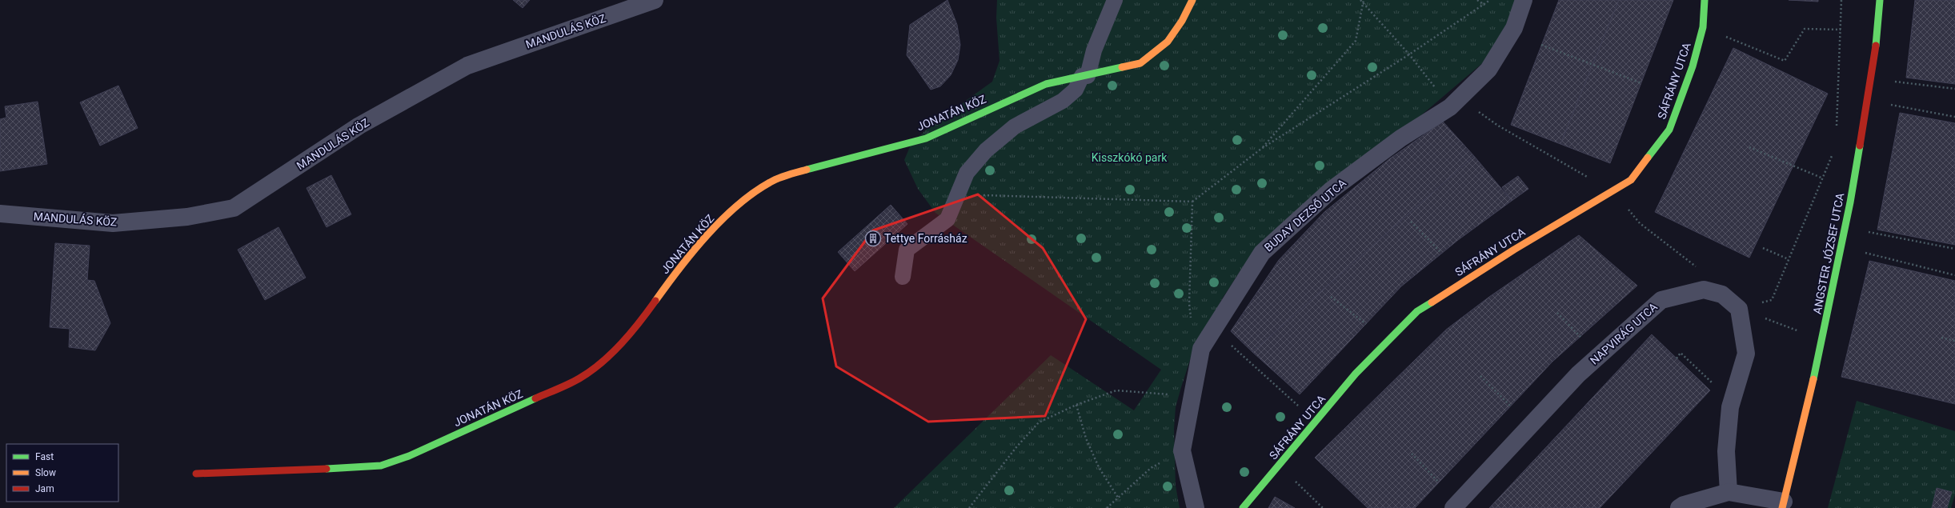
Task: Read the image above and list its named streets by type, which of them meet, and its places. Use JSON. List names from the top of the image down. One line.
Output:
{"streets":{"street":["MANDULÁS KÖZ","SÁFRÁNY UTCA","JONATÁN KÖZ","BUDAY DEZSŐ UTCA","ANGSTER JÓZSEF UTCA","NAPVIRÁG UTCA"]},"parks":["Kisszkókó park"],"places":{"building":["Tettye Forrásház"]},"legend":["Fast","Slow","Jam"]}
